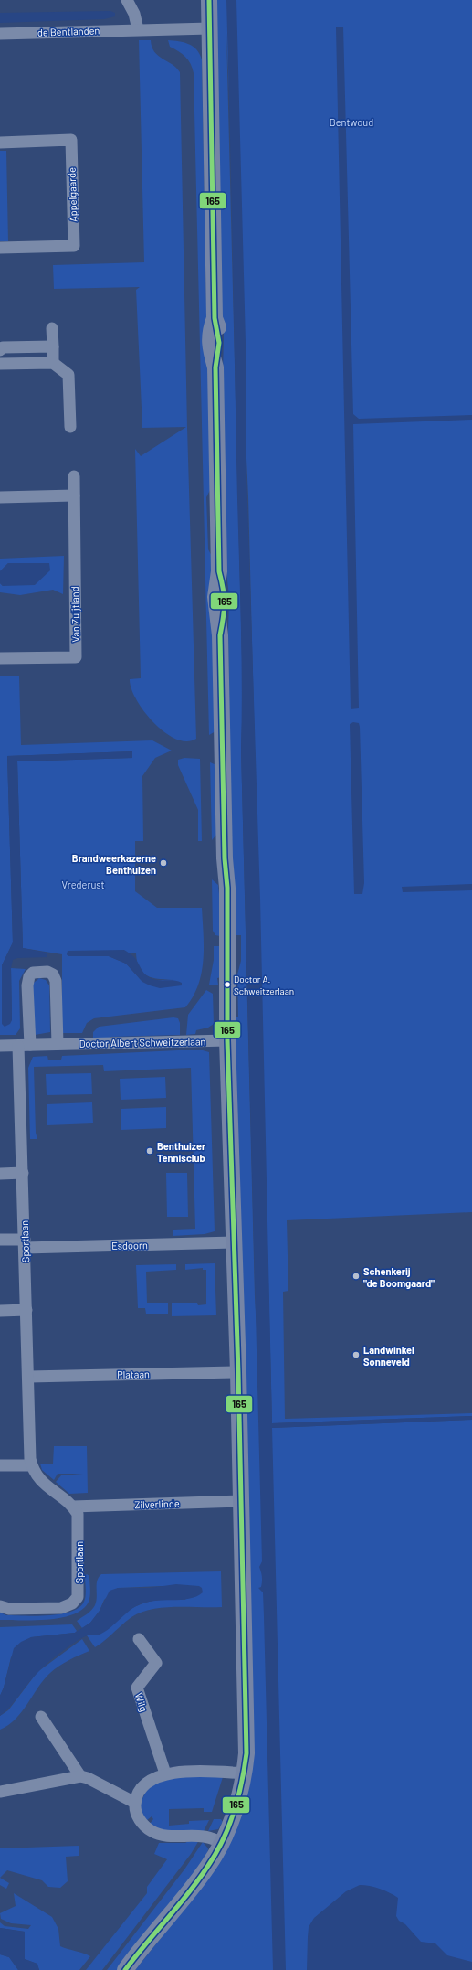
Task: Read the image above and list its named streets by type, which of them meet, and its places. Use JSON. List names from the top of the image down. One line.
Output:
{"streets":{"street":["de Bentlanden","Appelgaarde","Van Zuijtland","Doctor Albert Schweitzerlaan","Sportlaan","Esdoorn","Plataan","Zilverlinde","Wilg"]},"crossings":[["Doctor Albert Schweitzerlaan","Sportlaan"],["Sportlaan","Esdoorn"],["Sportlaan","Plataan"],["Sportlaan","Zilverlinde"]],"parks":["Bentwoud","Vrederust"],"places":["Brandweerkazerne Benthuizen","Doctor A. Schweitzerlaan","Benthuizer Tennisclub","Schenkerij \"de Boomgaard\"","Landwinkel Sonneveld"],"lines":["transit line 165"]}
